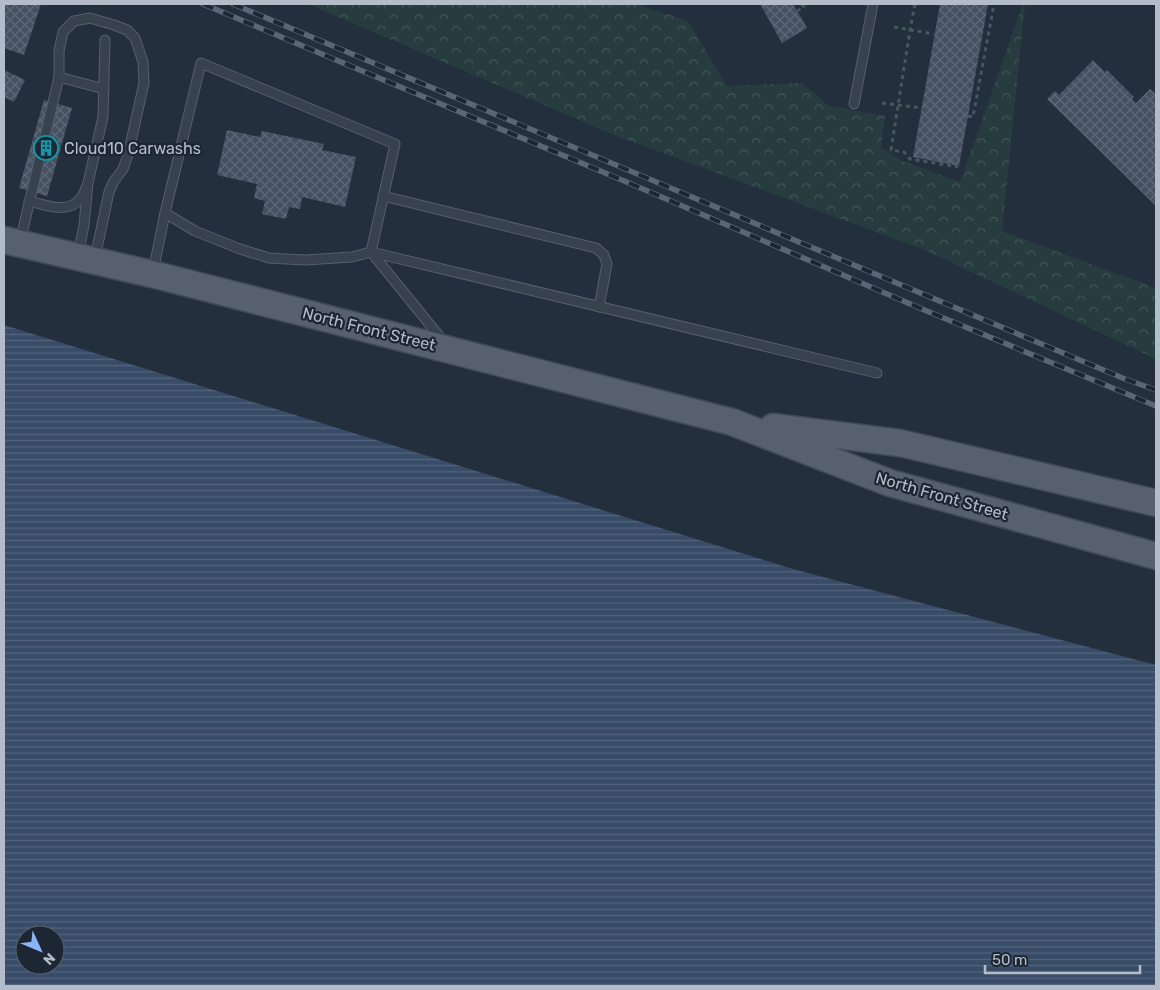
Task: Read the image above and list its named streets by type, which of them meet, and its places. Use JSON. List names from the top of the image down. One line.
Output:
{"streets":{"main road":["North Front Street"]},"places":{"building":["Cloud10 Carwashs"]},"scale_bar":"50 m","north":"bottom right"}
